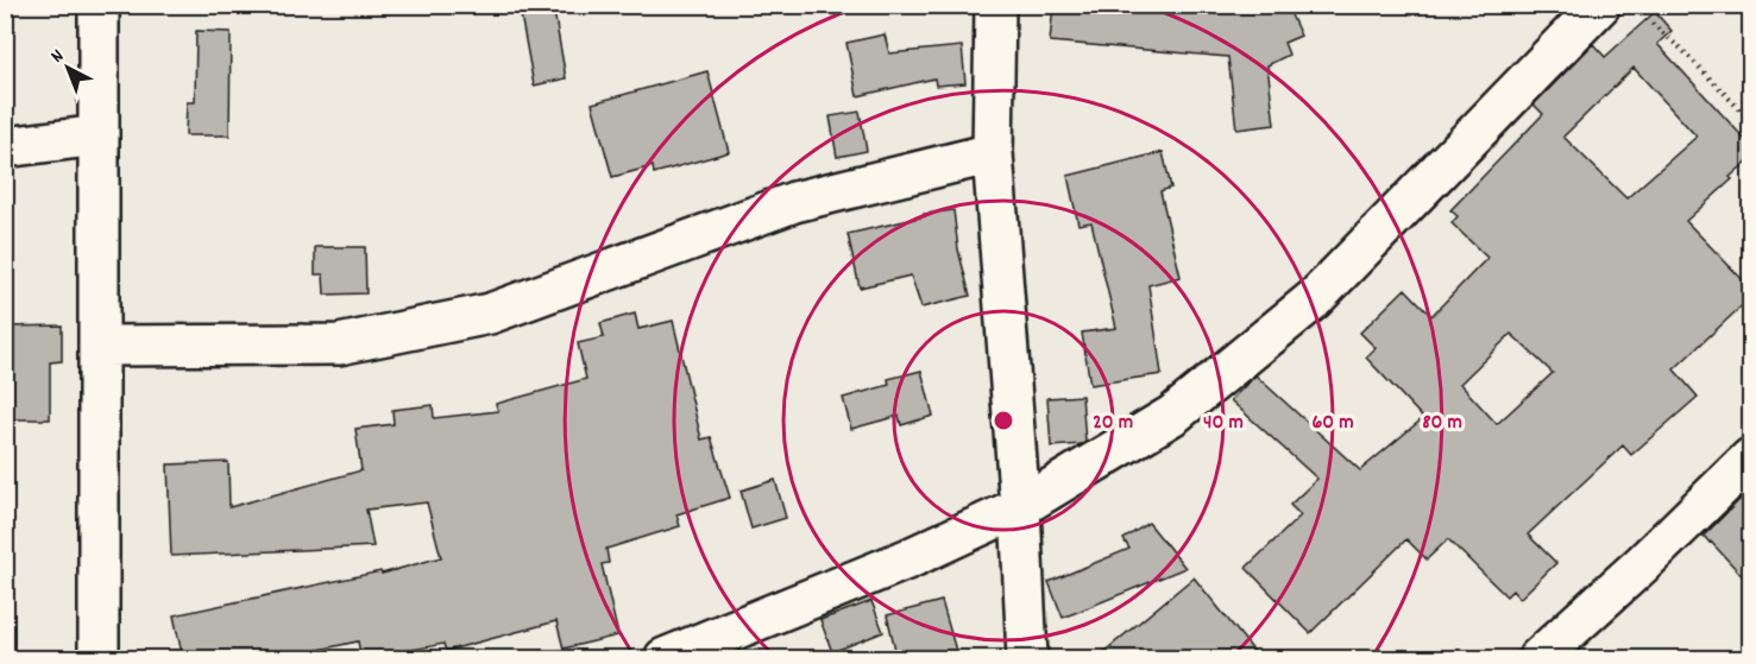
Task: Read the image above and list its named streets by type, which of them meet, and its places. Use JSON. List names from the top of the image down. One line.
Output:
{"north":"top left","rings":["20 m","40 m","60 m","80 m"]}
